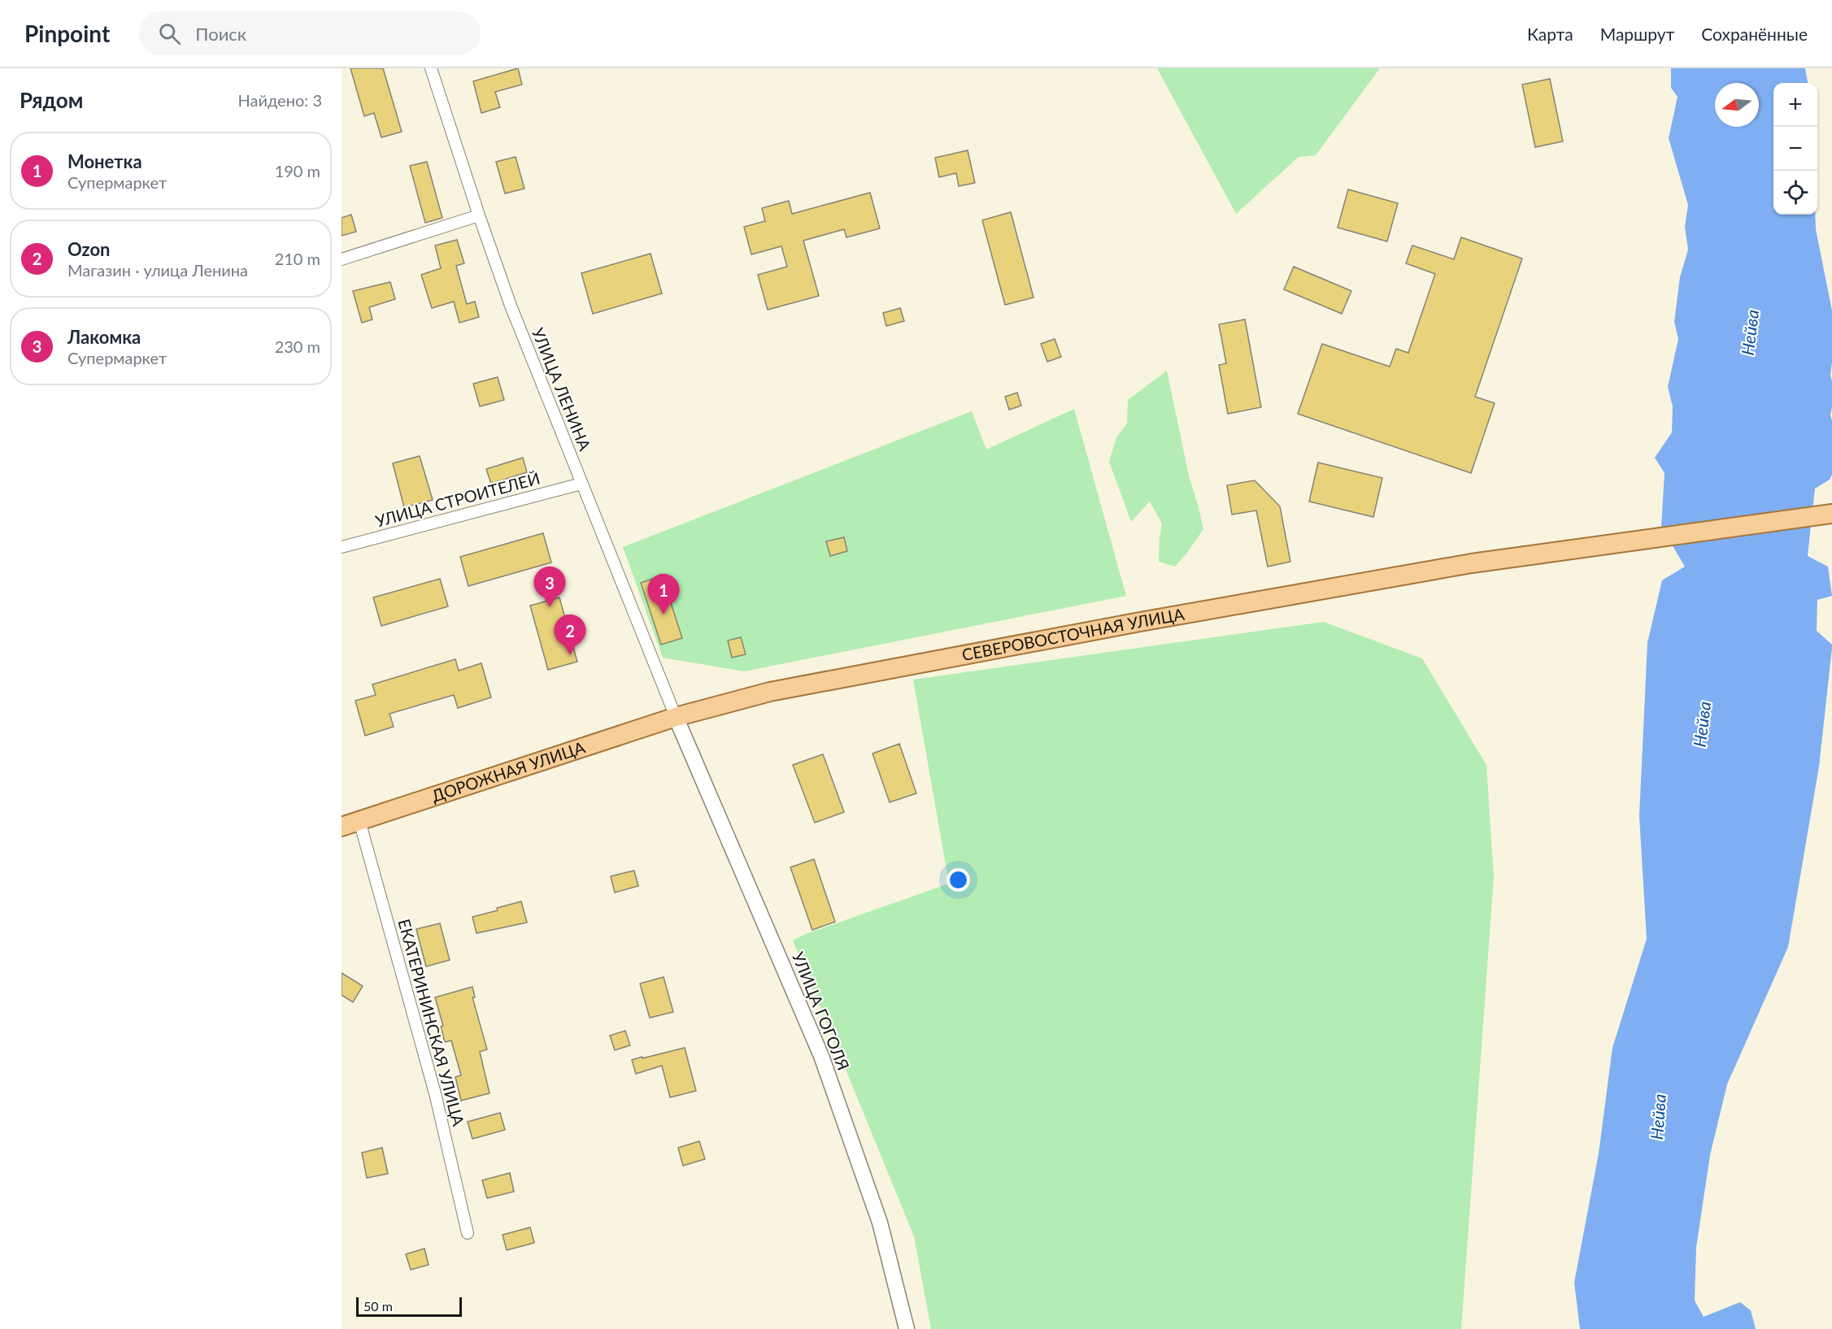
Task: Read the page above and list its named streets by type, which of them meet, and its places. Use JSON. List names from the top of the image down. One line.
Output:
{"streets":{"main road":["СЕВЕРОВОСТОЧНАЯ УЛИЦА","ДОРОЖНАЯ УЛИЦА"],"street":["УЛИЦА ЛЕНИНА","УЛИЦА СТРОИТЕЛЕЙ","УЛИЦА ГОГОЛЯ","ЕКАТЕРИНИНСКАЯ УЛИЦА"]},"crossings":[["УЛИЦА ЛЕНИНА","УЛИЦА СТРОИТЕЛЕЙ"],["УЛИЦА ЛЕНИНА","СЕВЕРОВОСТОЧНАЯ УЛИЦА"],["УЛИЦА ЛЕНИНА","ДОРОЖНАЯ УЛИЦА"],["УЛИЦА ЛЕНИНА","УЛИЦА ГОГОЛЯ"],["СЕВЕРОВОСТОЧНАЯ УЛИЦА","ДОРОЖНАЯ УЛИЦА"],["СЕВЕРОВОСТОЧНАЯ УЛИЦА","УЛИЦА ГОГОЛЯ"],["ДОРОЖНАЯ УЛИЦА","УЛИЦА ГОГОЛЯ"],["ДОРОЖНАЯ УЛИЦА","ЕКАТЕРИНИНСКАЯ УЛИЦА"]],"water":["Нейва"],"scale_bar":"50 m","north":"left","page":{"header":"Pinpoint","search":"Поиск","nav":["Карта","Маршрут","Сохранённые"],"heading":["Рядом","Найдено: 3"],"map_buttons":["+","−"],"list":[{"mark":"1","name":"Монетка","note":"Супермаркет","value":"190 m"},{"mark":"2","name":"Ozon","note":"Магазин · улица Ленина","value":"210 m"},{"mark":"3","name":"Лакомка","note":"Супермаркет","value":"230 m"}],"pins":["3","1","2"],"scale":"50 m"}}
